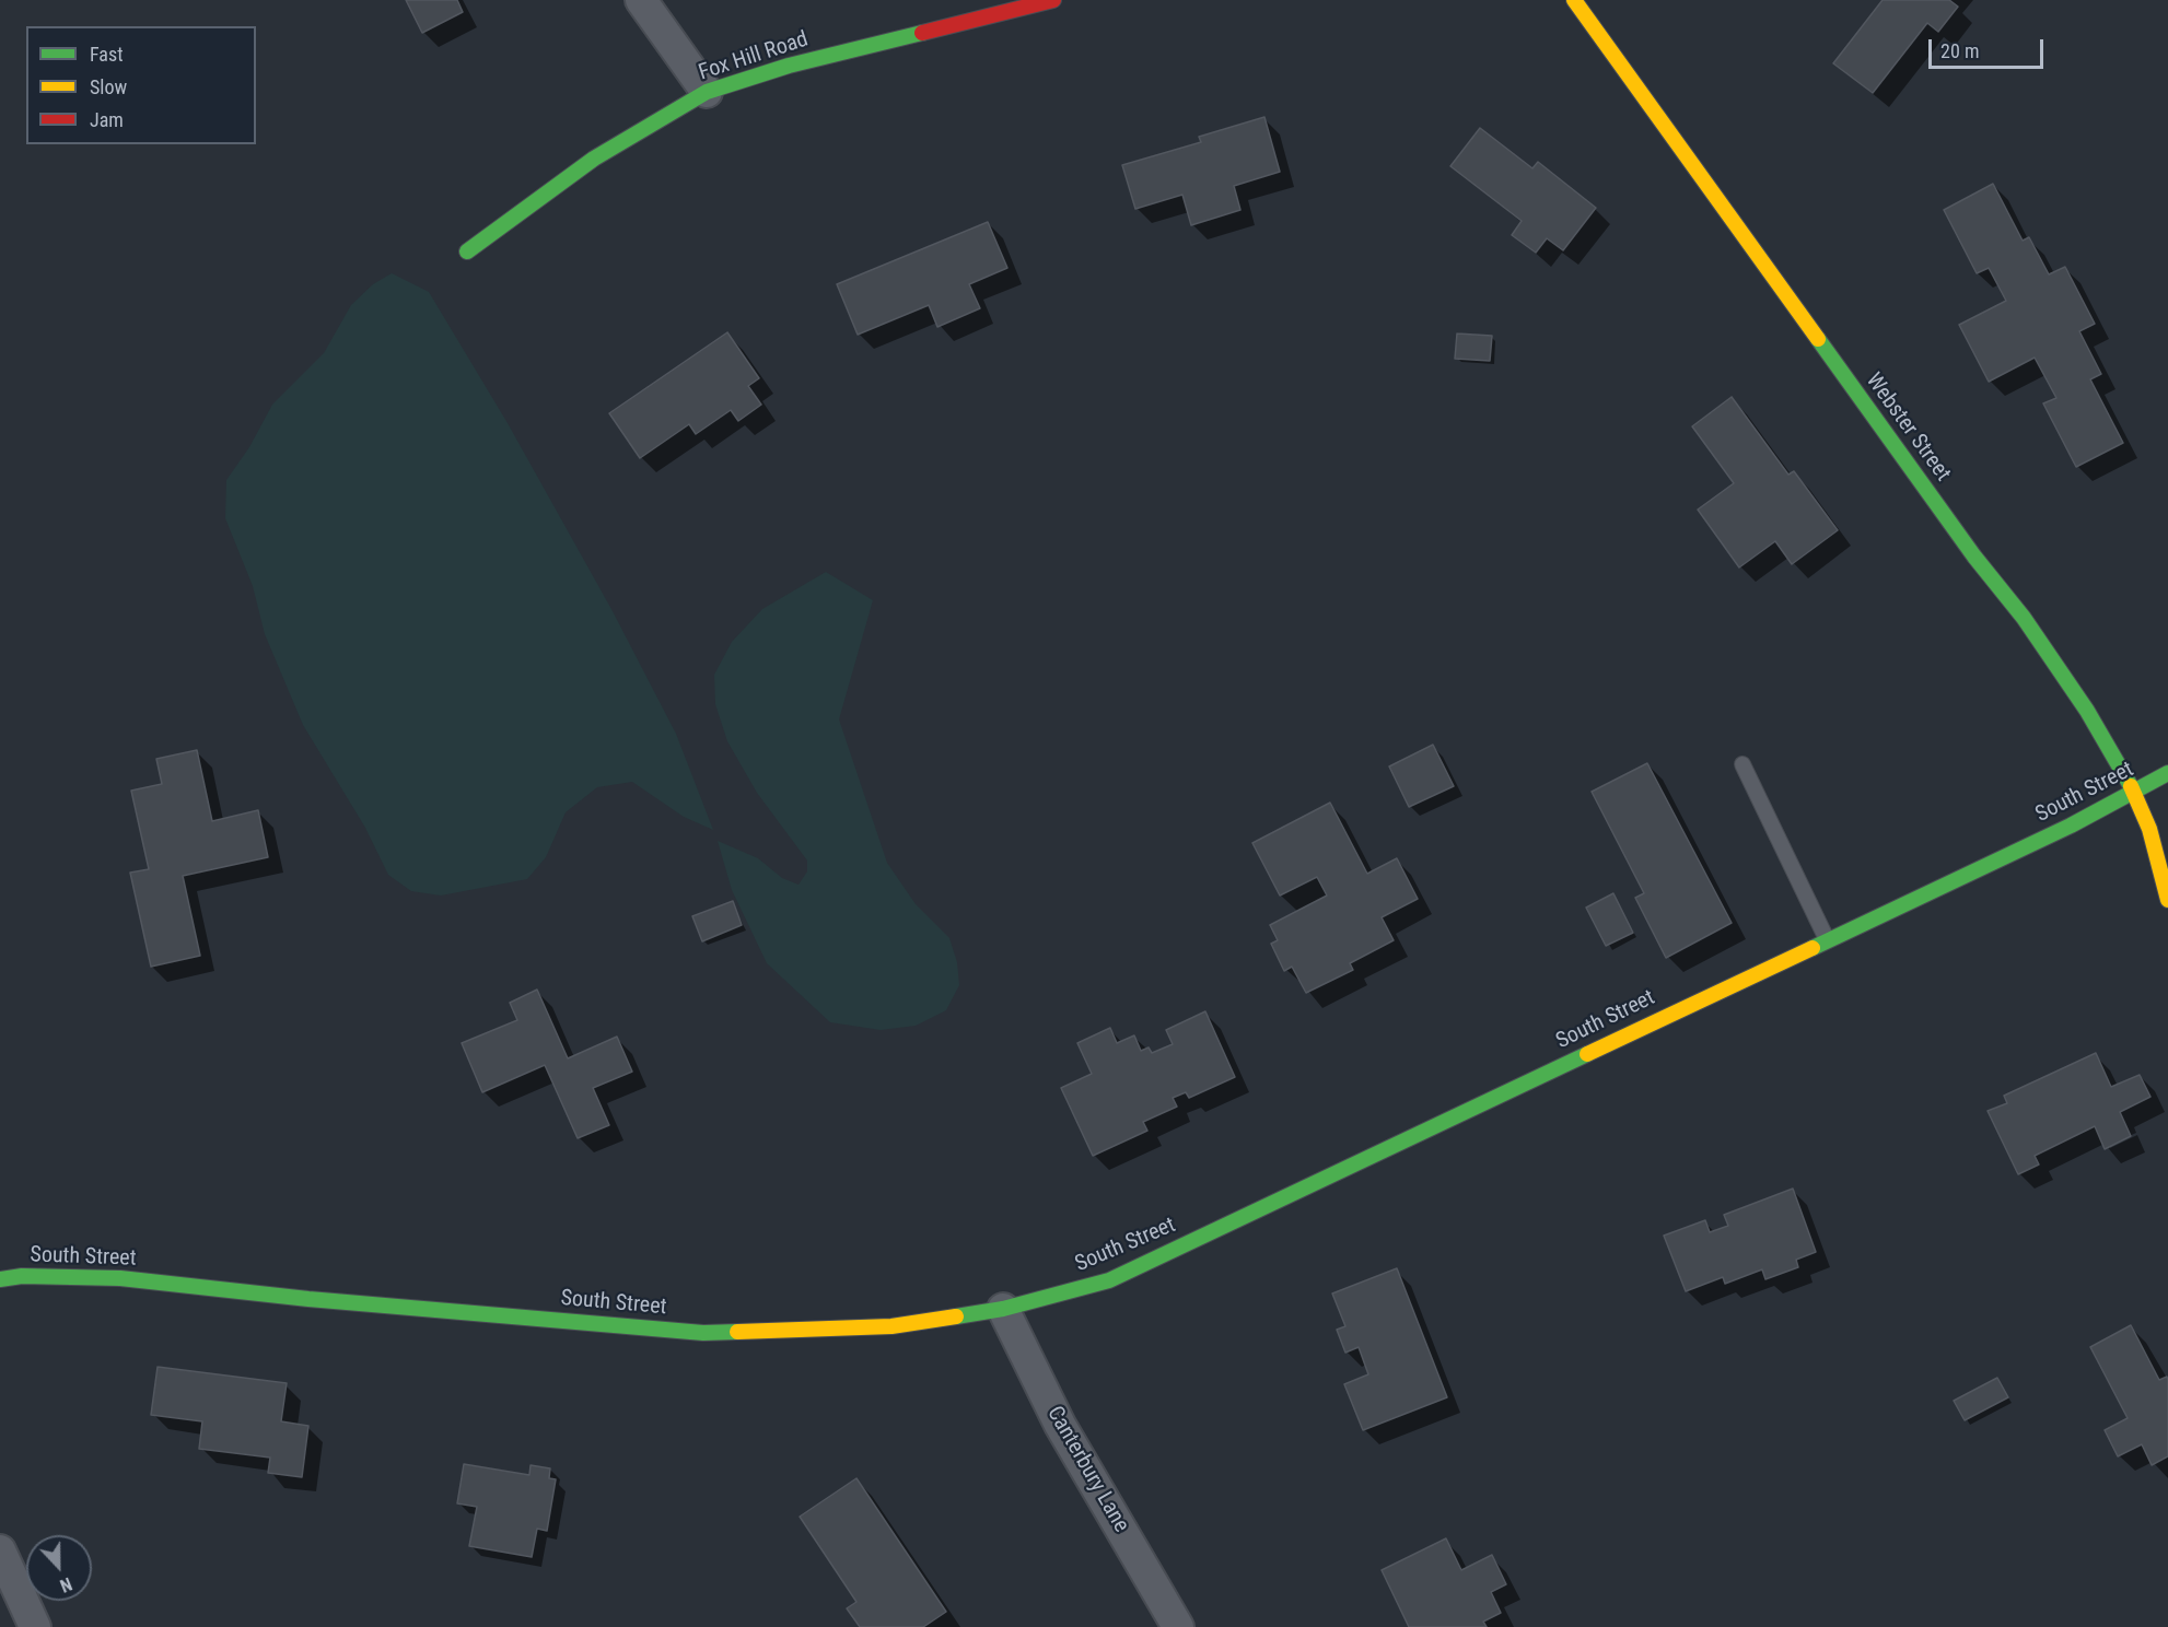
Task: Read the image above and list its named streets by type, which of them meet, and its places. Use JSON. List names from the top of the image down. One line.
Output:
{"streets":{"street":["Fox Hill Road","Webster Street","South Street","Canterbury Lane"]},"crossings":[["Webster Street","South Street"],["South Street","Canterbury Lane"]],"legend":["Fast","Slow","Jam"],"scale_bar":"20 m","north":"bottom"}
